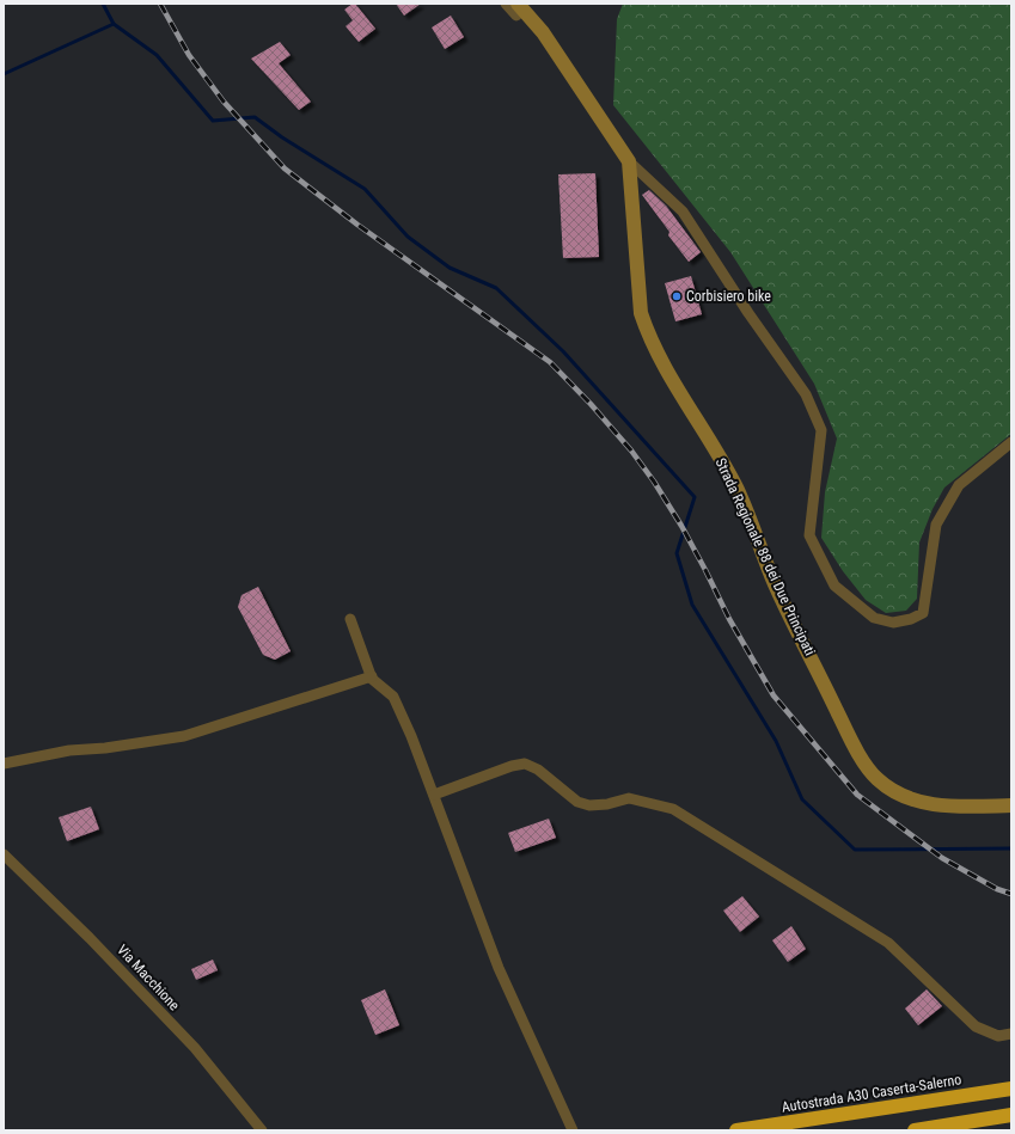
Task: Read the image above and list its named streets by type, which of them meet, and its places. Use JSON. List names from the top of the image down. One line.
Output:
{"streets":{"highway":["Autostrada A30 Caserta-Salerno"],"main road":["Strada Regionale 88 dei Due Principati"],"street":["Via Macchione"]},"places":["Corbisiero bike"]}
